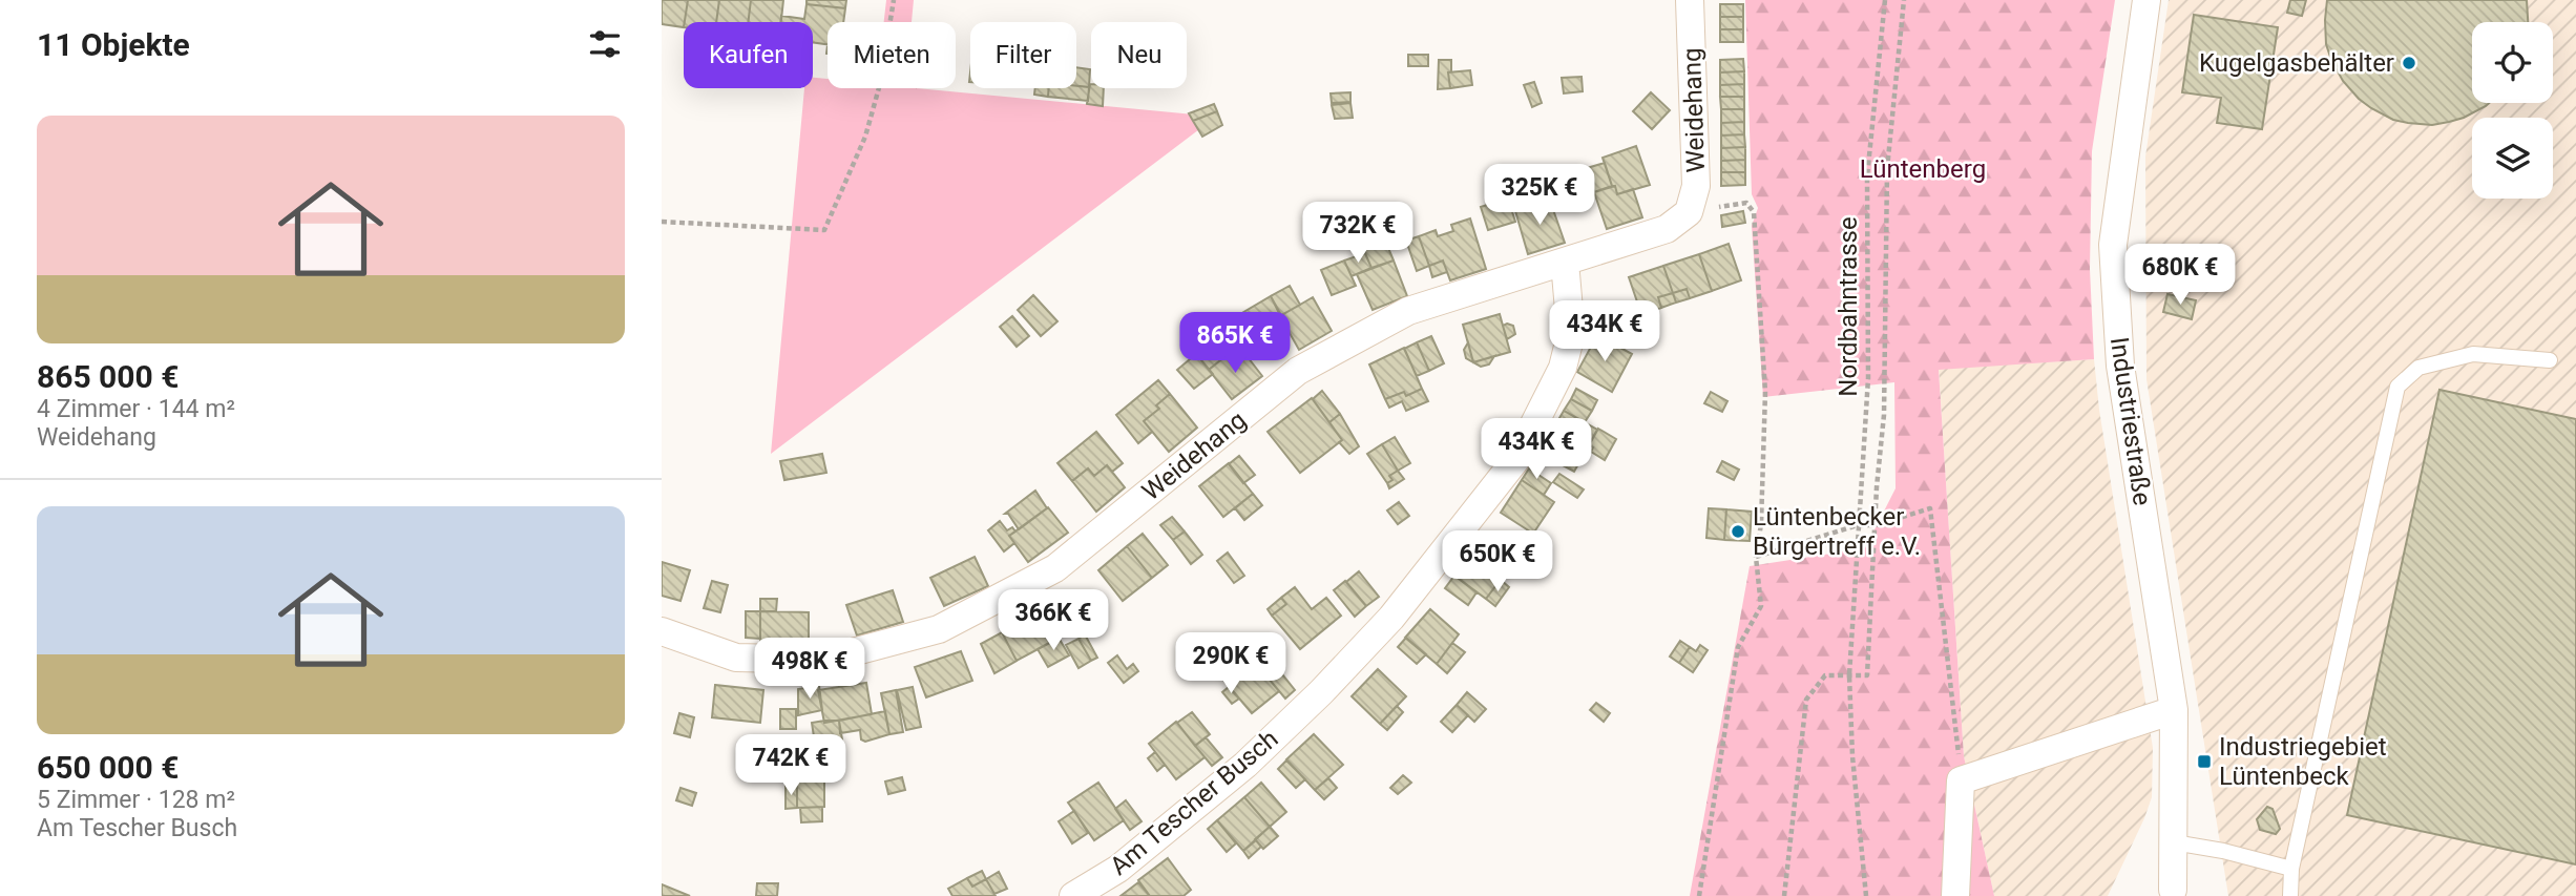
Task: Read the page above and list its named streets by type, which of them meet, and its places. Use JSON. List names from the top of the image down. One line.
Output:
{"streets":{"street":["Weidehang","Industriestraße","Am Tescher Busch"],"path":["Nordbahntrasse"]},"crossings":[["Weidehang","Am Tescher Busch"]],"parks":["Lüntenberg"],"places":{"other":["Kugelgasbehälter","Lüntenbecker Bürgertreff e.V."],"transit":["Industriegebiet Lüntenbeck"]},"page":{"heading":"11 Objekte","chip":["Kaufen","Mieten","Filter","Neu"],"list":[{"name":"865 000 €","note":"4 Zimmer · 144 m² · Weidehang"},{"name":"650 000 €","note":"5 Zimmer · 128 m² · Am Tescher Busch"}],"price":["325K €","732K €","680K €","434K €","865K €","434K €","650K €","366K €","290K €","498K €","742K €"]}}
